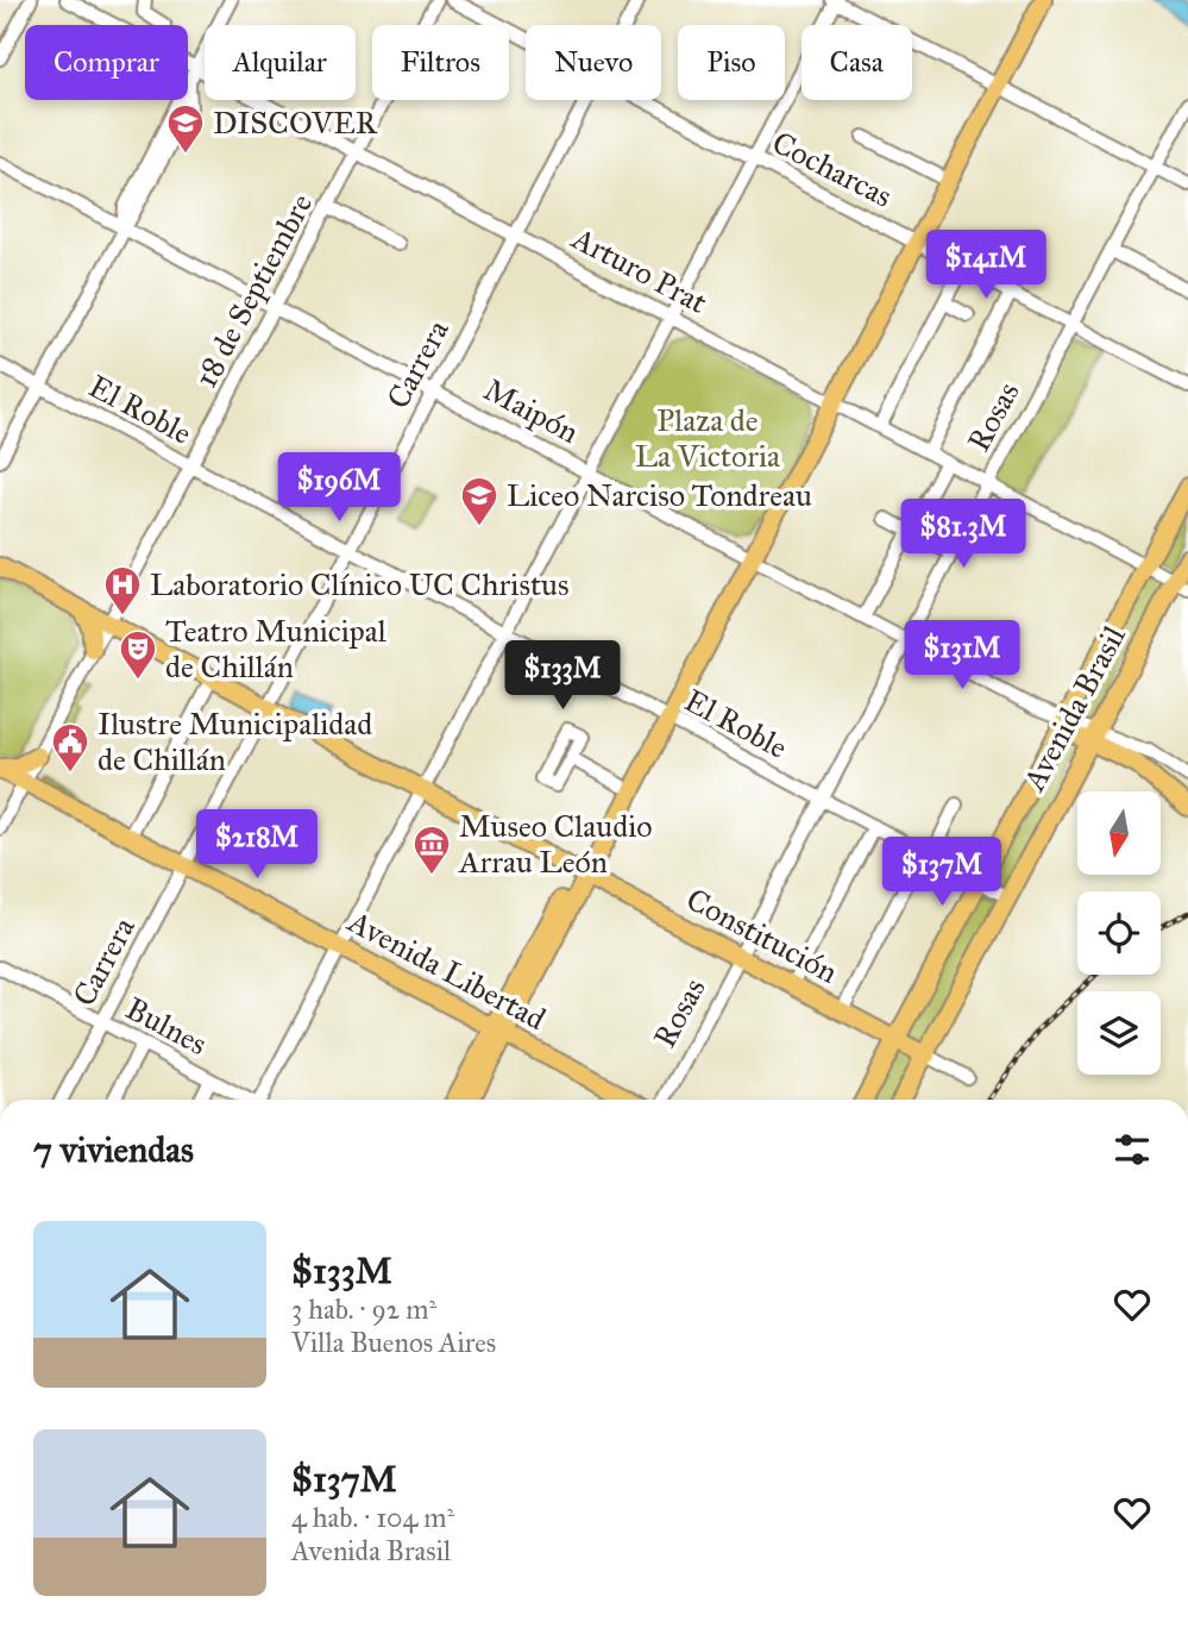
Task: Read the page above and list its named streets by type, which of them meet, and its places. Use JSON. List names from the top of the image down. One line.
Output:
{"streets":{"main road":["Maipón","Avenida Brasil","Constitución","Avenida Libertad"],"street":["Cocharcas","Arturo Prat","18 de Septiembre","Carrera","El Roble","Rosas","Bulnes"]},"crossings":[["Cocharcas","Rosas"],["Arturo Prat","18 de Septiembre"],["Arturo Prat","Carrera"],["Arturo Prat","Rosas"],["Arturo Prat","Avenida Brasil"],["18 de Septiembre","El Roble"],["18 de Septiembre","Maipón"],["18 de Septiembre","Constitución"],["18 de Septiembre","Avenida Libertad"],["Carrera","El Roble"],["Carrera","Maipón"],["Carrera","Constitución"],["Carrera","Avenida Libertad"],["Carrera","Bulnes"],["El Roble","Rosas"],["El Roble","Avenida Brasil"],["Maipón","Rosas"],["Maipón","Avenida Brasil"],["Rosas","Constitución"],["Avenida Brasil","Constitución"]],"parks":["Plaza de La Victoria"],"places":{"school or university":["DISCOVER","Liceo Narciso Tondreau"],"hospital":["Laboratorio Clínico UC Christus"],"theatre":["Teatro Municipal de Chillán"],"public building":["Ilustre Municipalidad de Chillán"],"museum":["Museo Claudio Arrau León"]},"north":"bottom","page":{"chip":["Comprar","Alquilar","Filtros","Nuevo","Piso","Casa"],"price":["$141M","$196M","$81.3M","$131M","$133M","$218M","$137M"],"heading":"7 viviendas","list":[{"name":"$133M","note":"3 hab. · 92 m² · Villa Buenos Aires"},{"name":"$137M","note":"4 hab. · 104 m² · Avenida Brasil"}]}}
